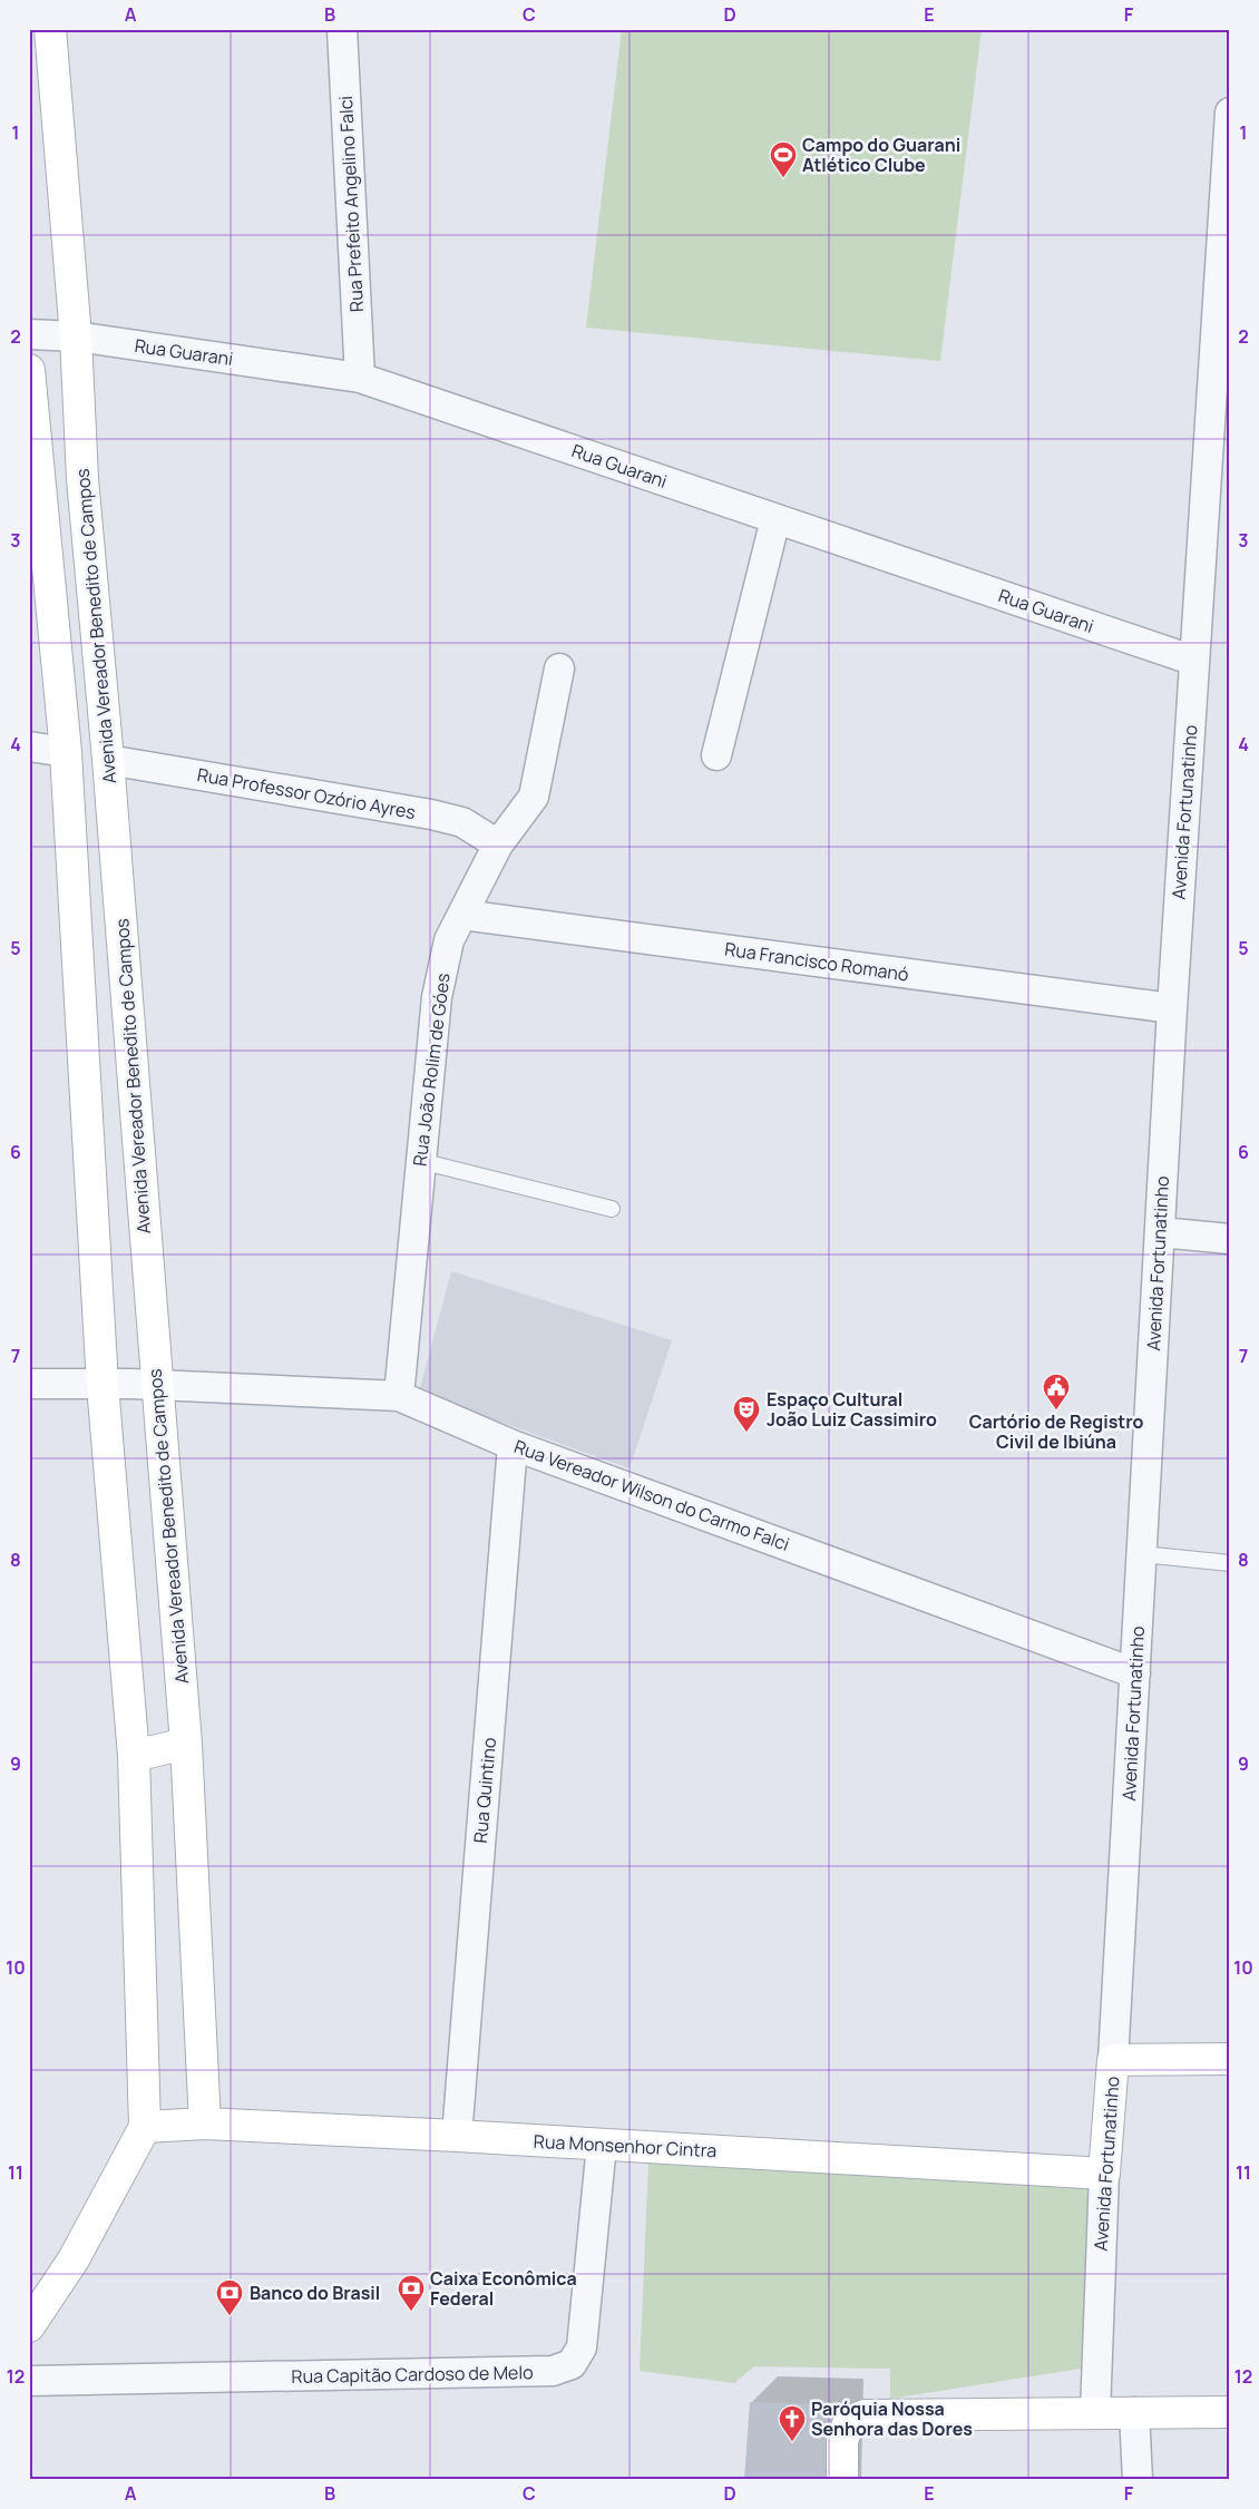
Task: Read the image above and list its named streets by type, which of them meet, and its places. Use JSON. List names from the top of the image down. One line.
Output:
{"streets":{"main road":["Avenida Vereador Benedito de Campos","Avenida Fortunatinho","Rua Monsenhor Cintra"],"street":["Rua Prefeito Angelino Falci","Rua Guarani","Rua Professor Ozório Ayres","Rua Francisco Romanó","Rua João Rolim de Góes","Rua Vereador Wilson do Carmo Falci","Rua Quintino","Rua Capitão Cardoso de Melo"]},"crossings":[["Rua Prefeito Angelino Falci","Rua Guarani"],["Rua Guarani","Avenida Vereador Benedito de Campos"],["Rua Guarani","Avenida Fortunatinho"],["Avenida Vereador Benedito de Campos","Rua Professor Ozório Ayres"],["Avenida Vereador Benedito de Campos","Rua Vereador Wilson do Carmo Falci"],["Avenida Vereador Benedito de Campos","Rua Monsenhor Cintra"],["Rua Professor Ozório Ayres","Rua João Rolim de Góes"],["Avenida Fortunatinho","Rua Francisco Romanó"],["Avenida Fortunatinho","Rua Vereador Wilson do Carmo Falci"],["Avenida Fortunatinho","Rua Monsenhor Cintra"],["Rua Francisco Romanó","Rua João Rolim de Góes"],["Rua João Rolim de Góes","Rua Vereador Wilson do Carmo Falci"],["Rua Vereador Wilson do Carmo Falci","Rua Quintino"],["Rua Quintino","Rua Monsenhor Cintra"],["Rua Monsenhor Cintra","Rua Capitão Cardoso de Melo"]],"places":{"sports":["Campo do Guarani Atlético Clube"],"public building":["Cartório de Registro Civil de Ibiúna"],"theatre":["Espaço Cultural João Luiz Cassimiro"],"bank":["Caixa Econômica Federal","Banco do Brasil"],"church":["Paróquia Nossa Senhora das Dores"]},"grid":{"columns":["A","B","C","D","E","F"],"rows":["1","2","3","4","5","6","7","8","9","10","11","12"]}}
